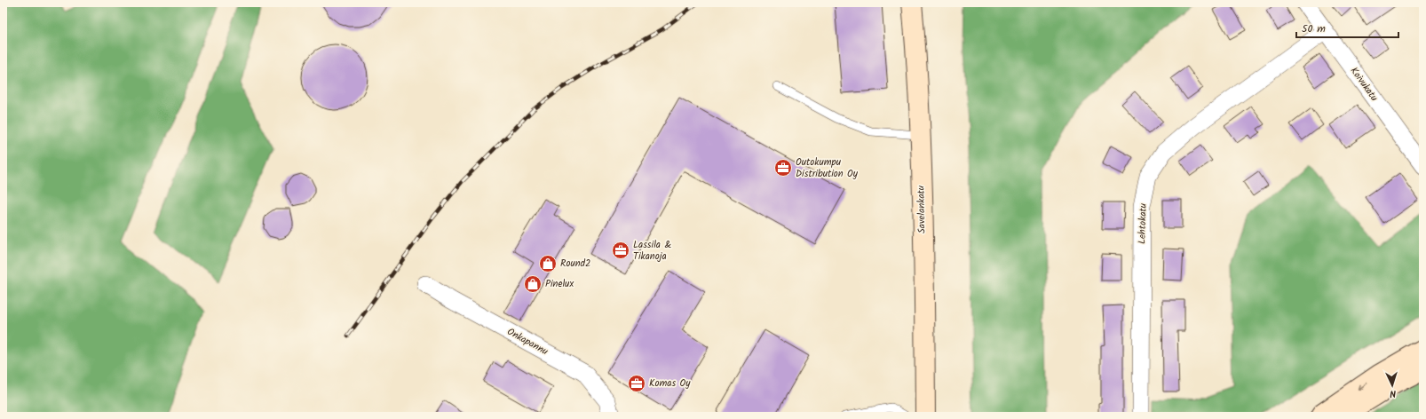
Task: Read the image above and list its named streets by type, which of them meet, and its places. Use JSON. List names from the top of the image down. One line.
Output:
{"streets":{"main road":["Savelankatu"],"street":["Koivukatu","Lehtokatu","Onkapannu"]},"crossings":[["Koivukatu","Lehtokatu"]],"places":{"office":["Outokumpu Distribution Oy","Lassila & Tikanoja","Komas Oy"],"shop":["Round2","Pinelux"]},"scale_bar":"50 m","north":"bottom"}
